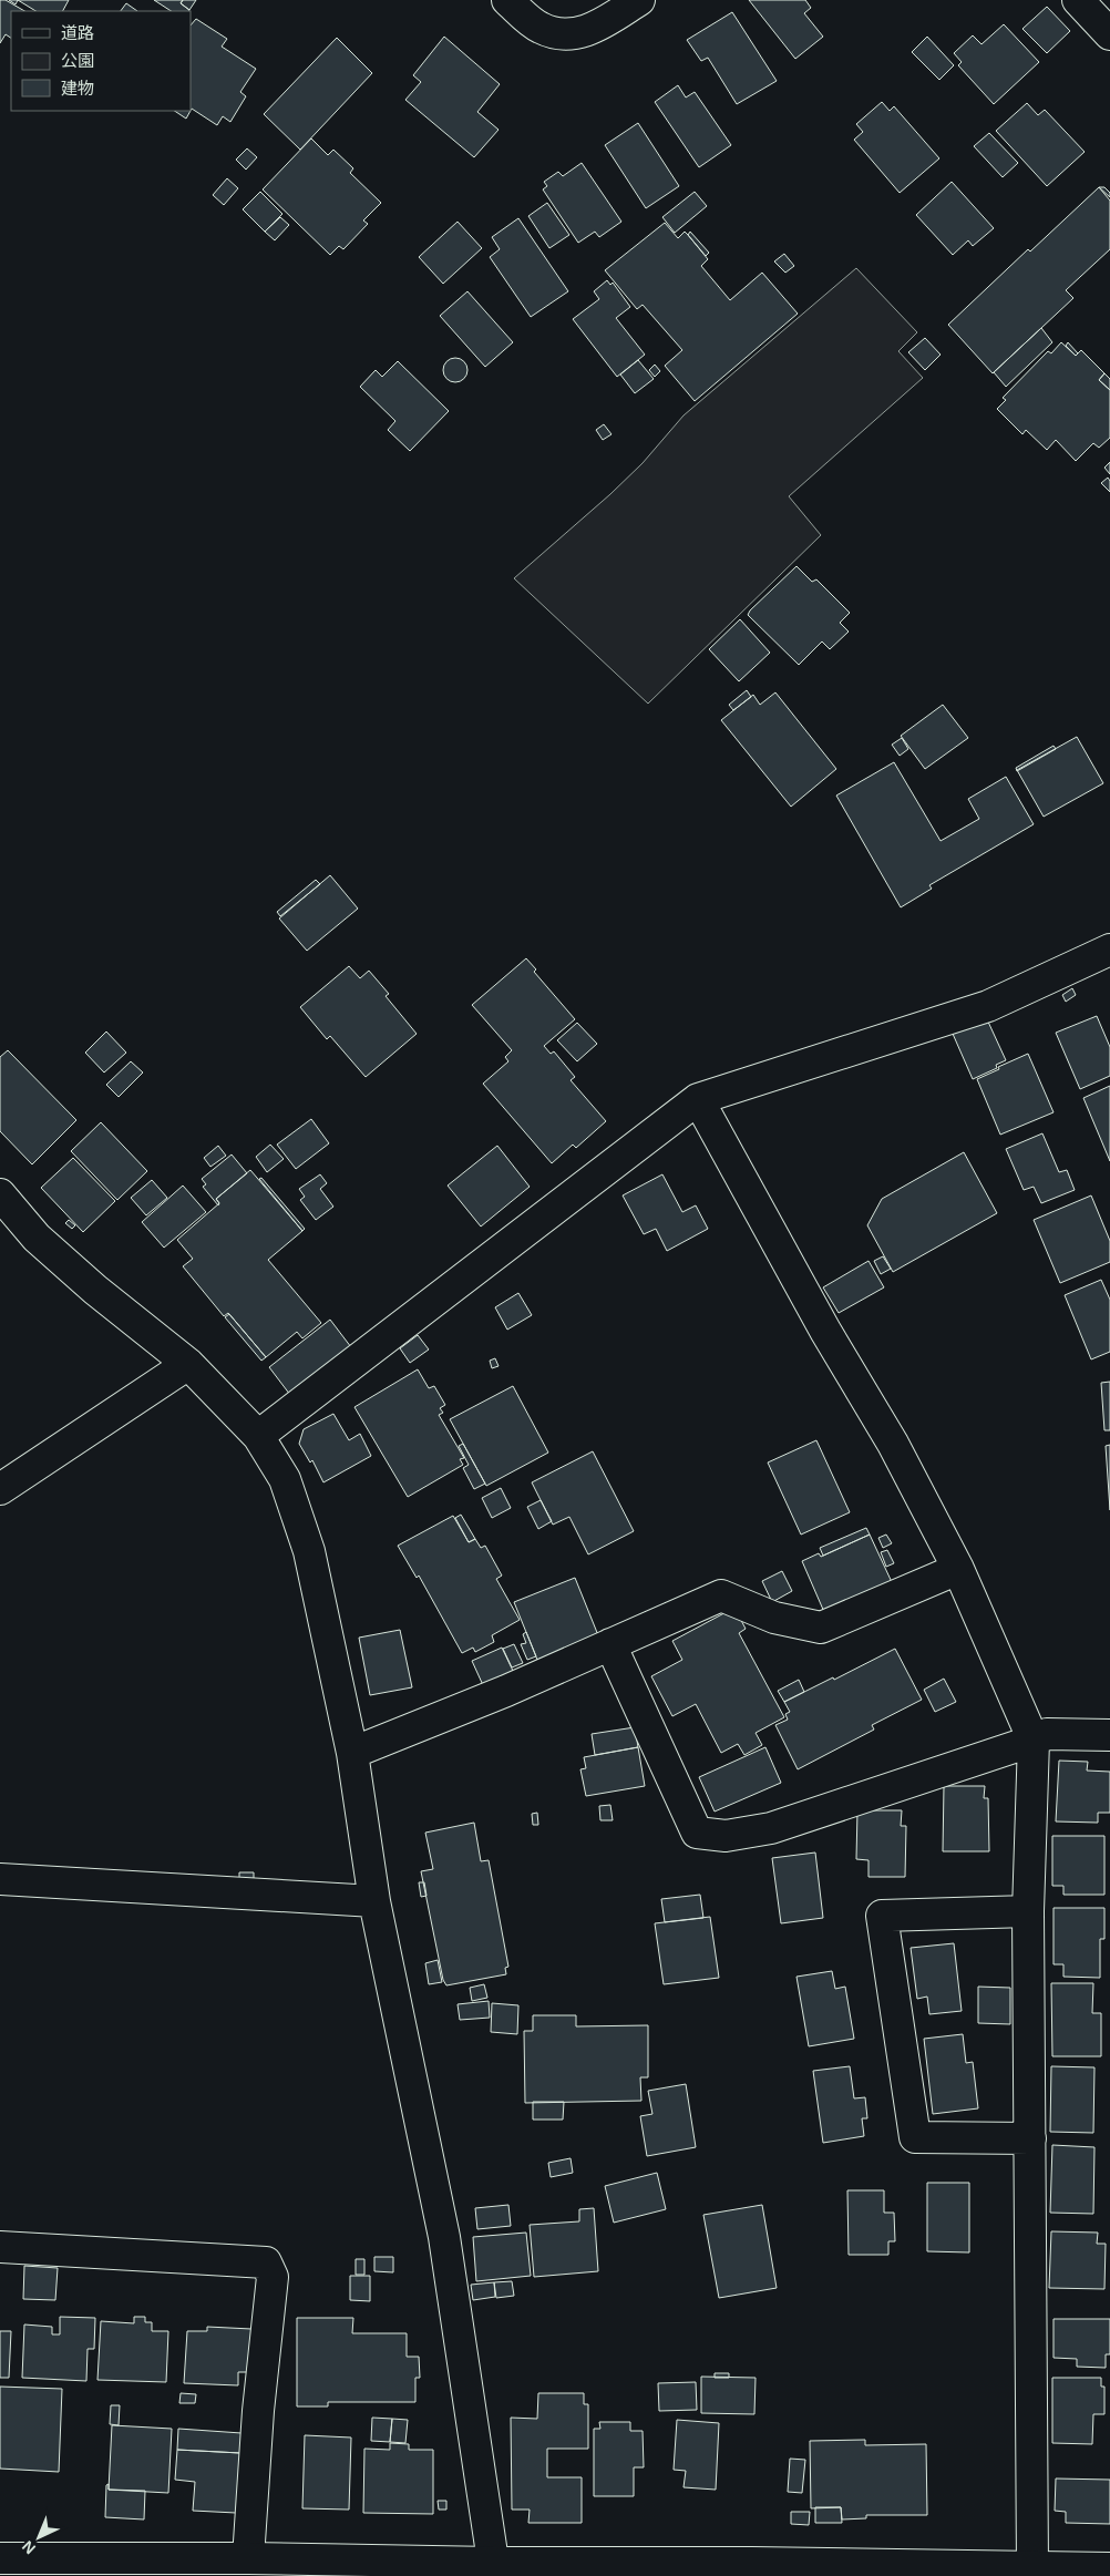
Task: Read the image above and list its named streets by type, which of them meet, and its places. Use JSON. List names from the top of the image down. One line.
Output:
{"legend":["道路","公園","建物"],"north":"bottom left"}
